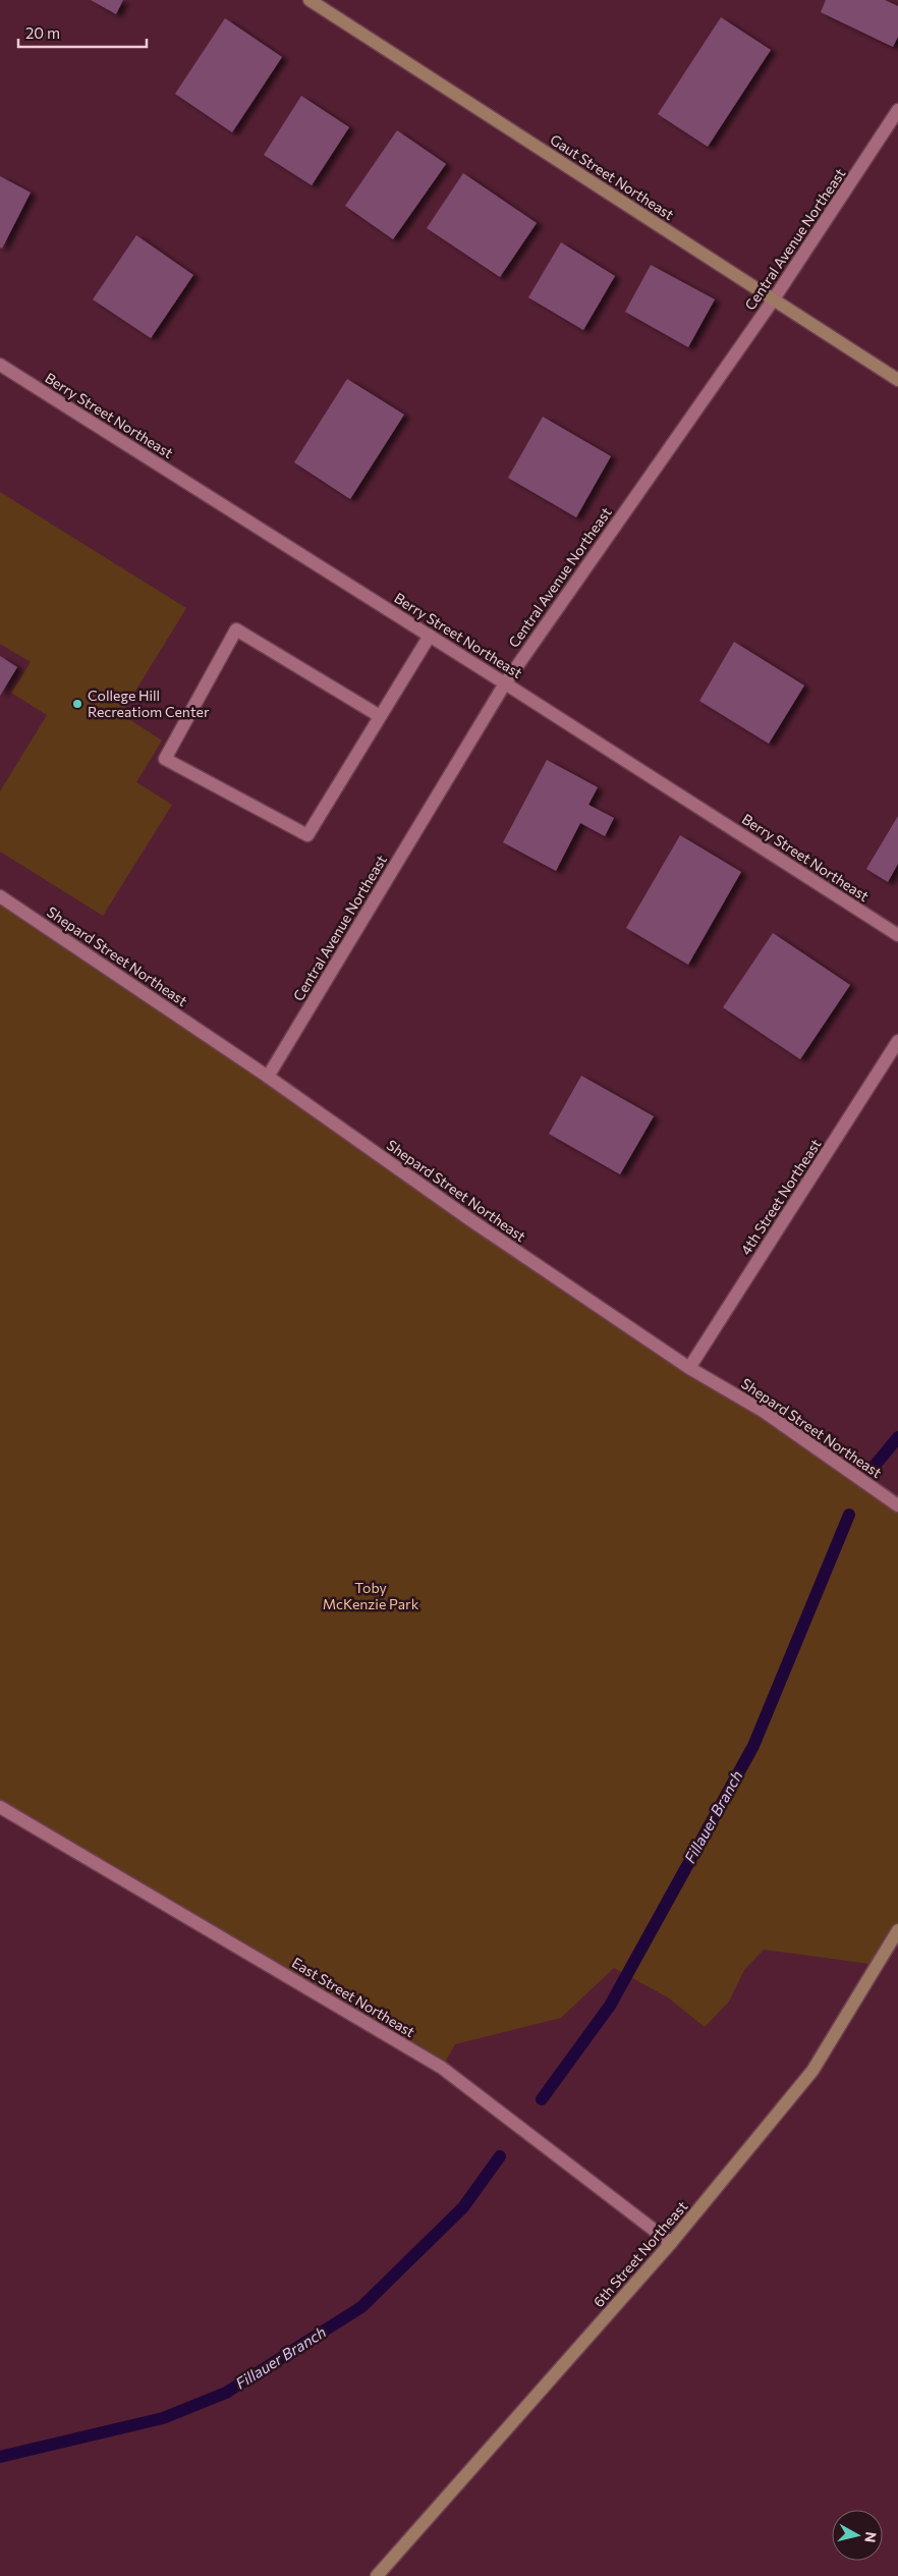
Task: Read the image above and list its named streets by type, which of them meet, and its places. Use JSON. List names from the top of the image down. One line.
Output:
{"streets":{"street":["Gaut Street Northeast","Central Avenue Northeast","Berry Street Northeast","Shepard Street Northeast","4th Street Northeast","East Street Northeast","6th Street Northeast"]},"crossings":[["Gaut Street Northeast","Central Avenue Northeast"],["Central Avenue Northeast","Berry Street Northeast"],["Central Avenue Northeast","Shepard Street Northeast"],["Shepard Street Northeast","4th Street Northeast"],["East Street Northeast","6th Street Northeast"]],"water":["Fillauer Branch"],"parks":["Toby McKenzie Park"],"places":["College Hill Recreatiom Center"],"scale_bar":"20 m","north":"right"}
